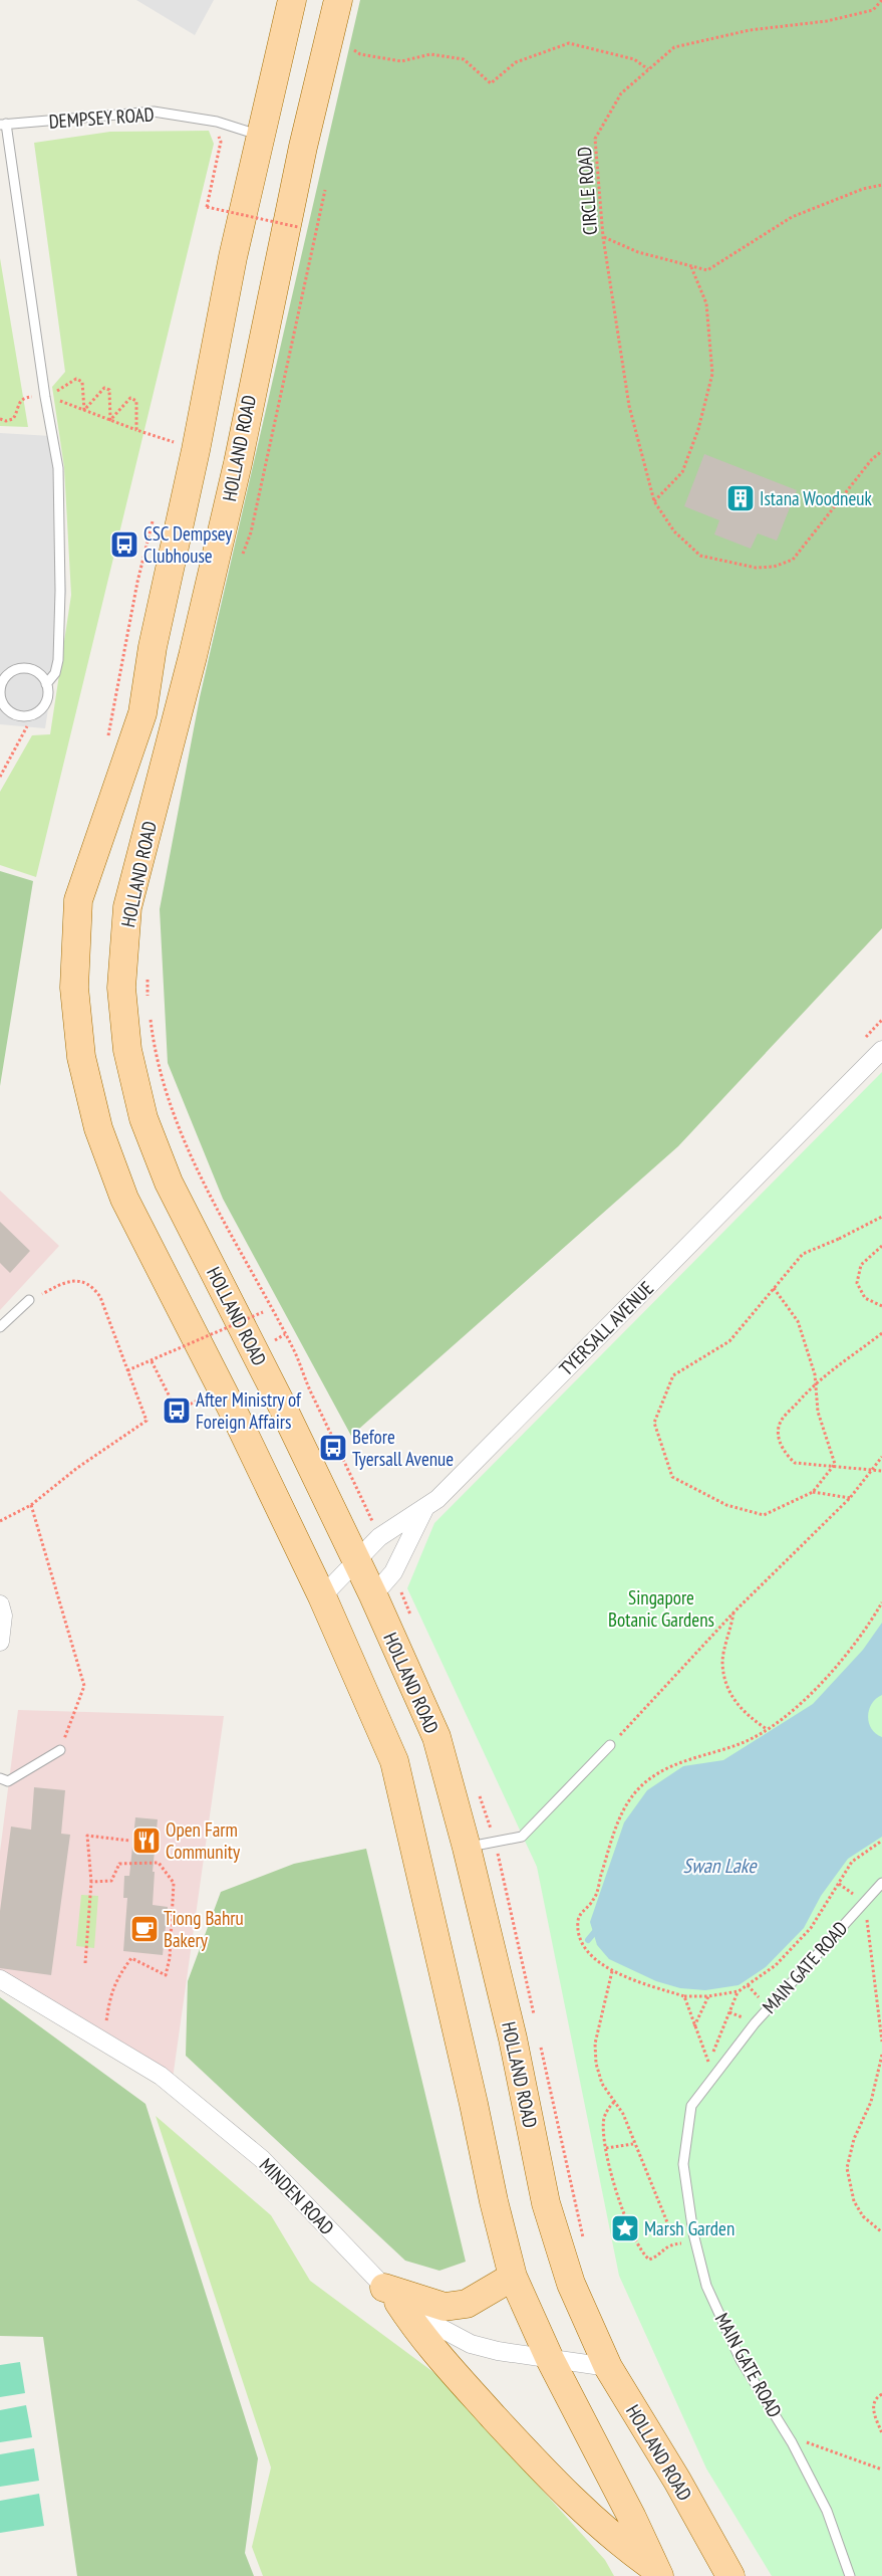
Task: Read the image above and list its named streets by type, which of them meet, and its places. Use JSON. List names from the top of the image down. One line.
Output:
{"streets":{"main road":["HOLLAND ROAD"],"street":["TYERSALL AVENUE","MINDEN ROAD"],"lane":["DEMPSEY ROAD","MAIN GATE ROAD"],"path":["CIRCLE ROAD"]},"crossings":[["HOLLAND ROAD","TYERSALL AVENUE"],["HOLLAND ROAD","MINDEN ROAD"]],"water":["Swan Lake"],"parks":["Singapore Botanic Gardens"],"places":{"building":["Istana Woodneuk"],"bus stop":["CSC Dempsey Clubhouse","After Ministry of Foreign Affairs","Before Tyersall Avenue"],"restaurant":["Open Farm Community"],"cafe":["Tiong Bahru Bakery"],"place":["Marsh Garden"]}}
